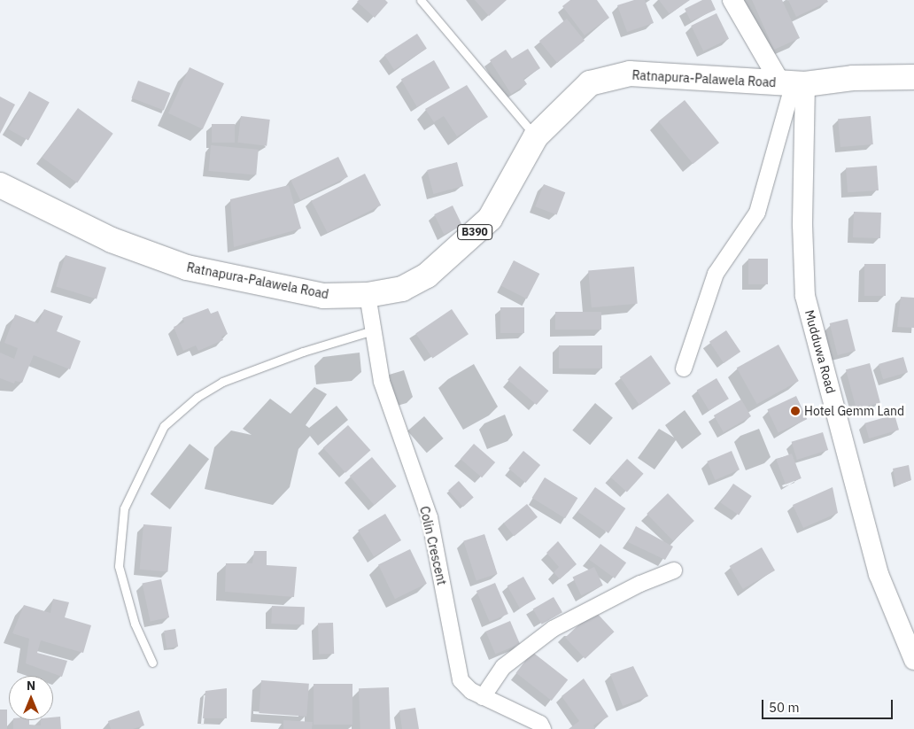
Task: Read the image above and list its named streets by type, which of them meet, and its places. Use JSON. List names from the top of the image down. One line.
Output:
{"streets":{"main road":["Ratnapura-Palawela Road","B390"],"street":["Mudduwa Road","Colin Crescent"]},"crossings":[["Ratnapura-Palawela Road","Mudduwa Road"],["Ratnapura-Palawela Road","Colin Crescent"]],"places":["Hotel Gemm Land"],"scale_bar":"50 m","north":"top"}
